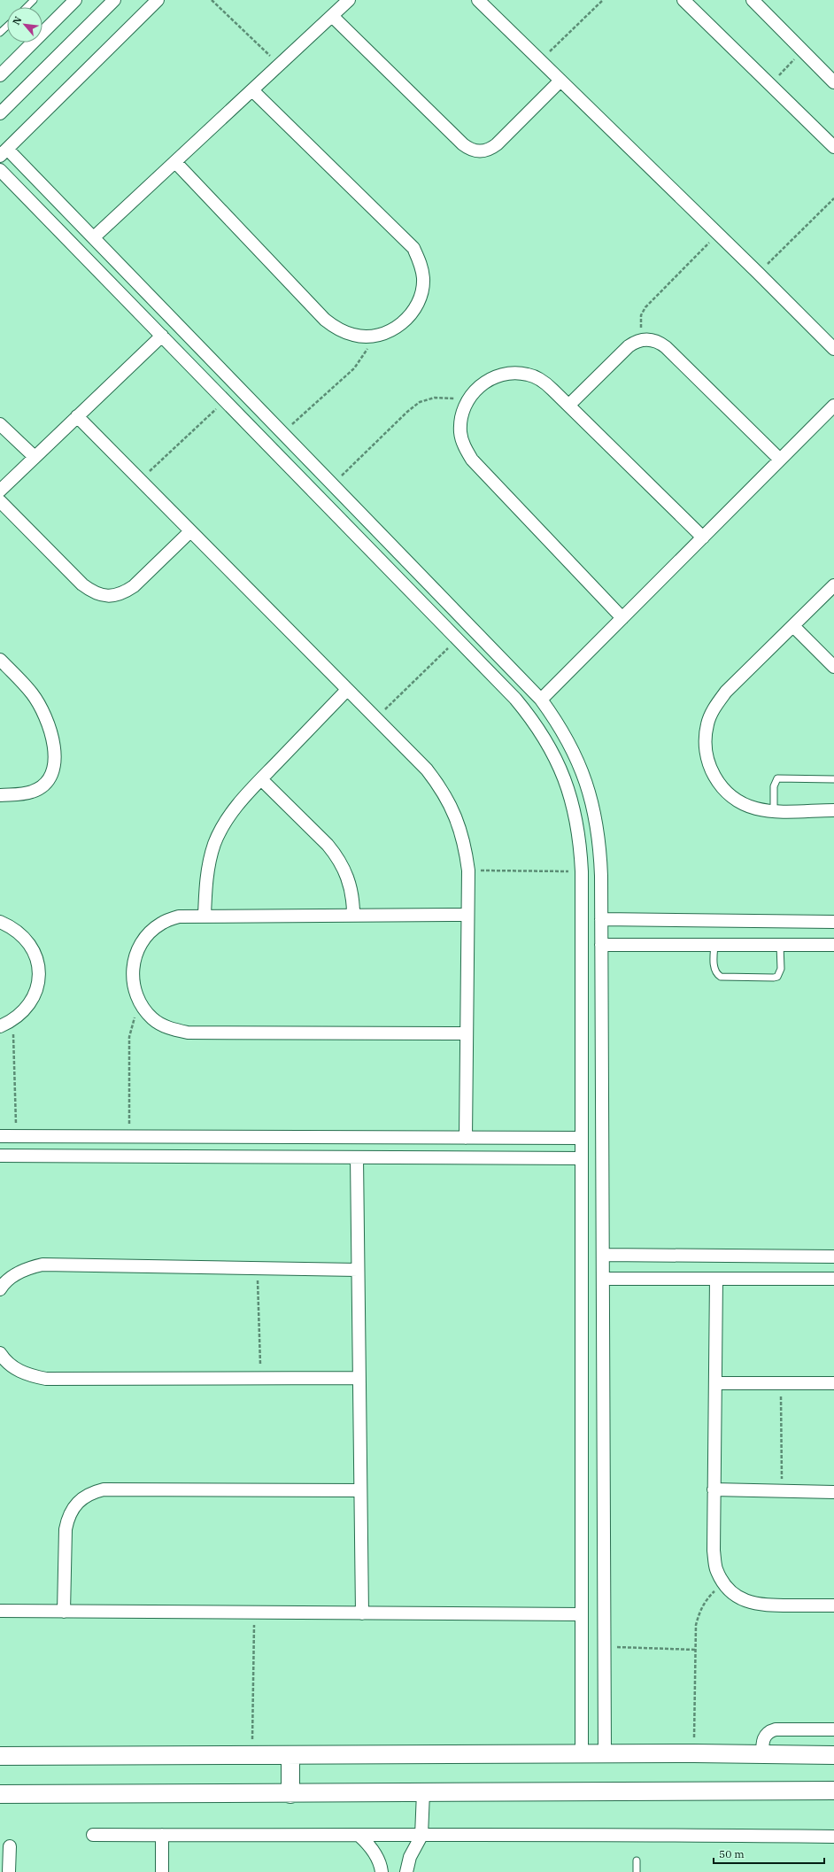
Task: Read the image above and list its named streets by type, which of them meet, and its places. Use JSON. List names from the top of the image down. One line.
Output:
{"scale_bar":"50 m","north":"top left"}
